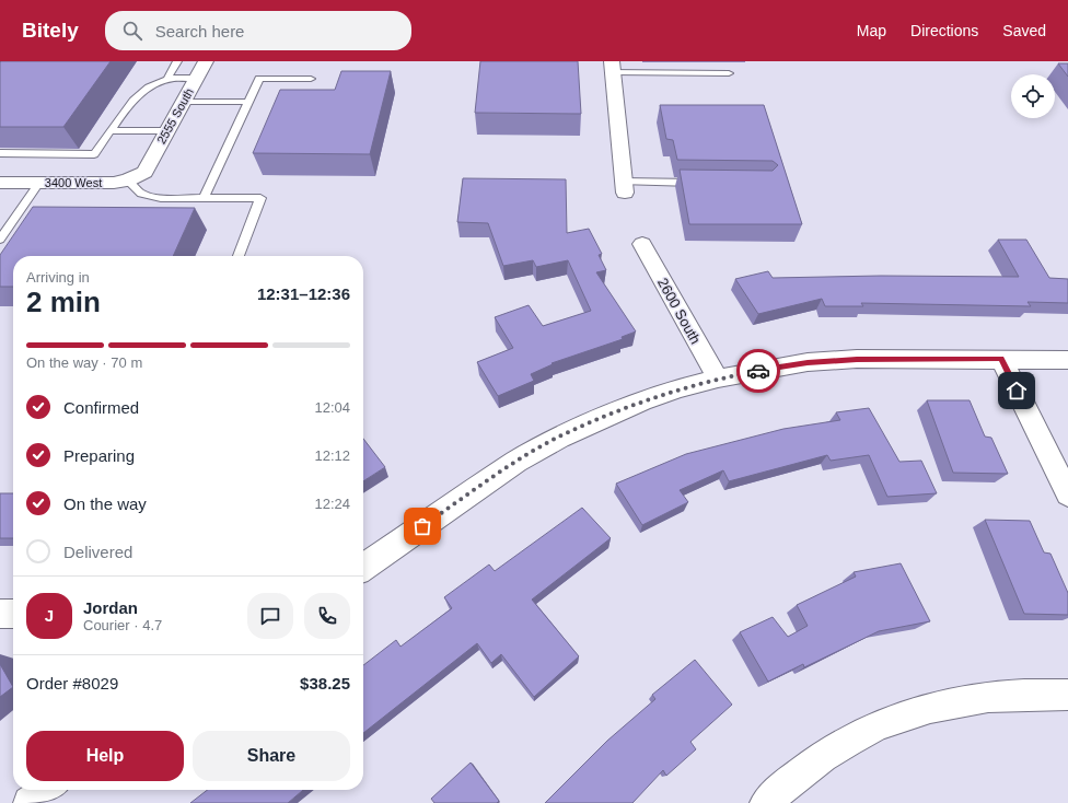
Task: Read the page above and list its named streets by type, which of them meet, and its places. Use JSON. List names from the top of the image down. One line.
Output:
{"streets":{"street":["2555 South","3400 West","2600 South"]},"crossings":[["2555 South","3400 West"]],"page":{"header":"Bitely","search":"Search here","nav":["Map","Directions","Saved"],"heading":["2 min","Arriving in","12:31–12:36"],"panel":["Jordan","Courier · 4.7","Order #8029","$38.25"],"bar":"On the way · 70 m","list":[["Confirmed","12:04"],["Preparing","12:12"],["On the way","12:24"],"Delivered"],"round":"J","buttons":["Help","Share"]}}
